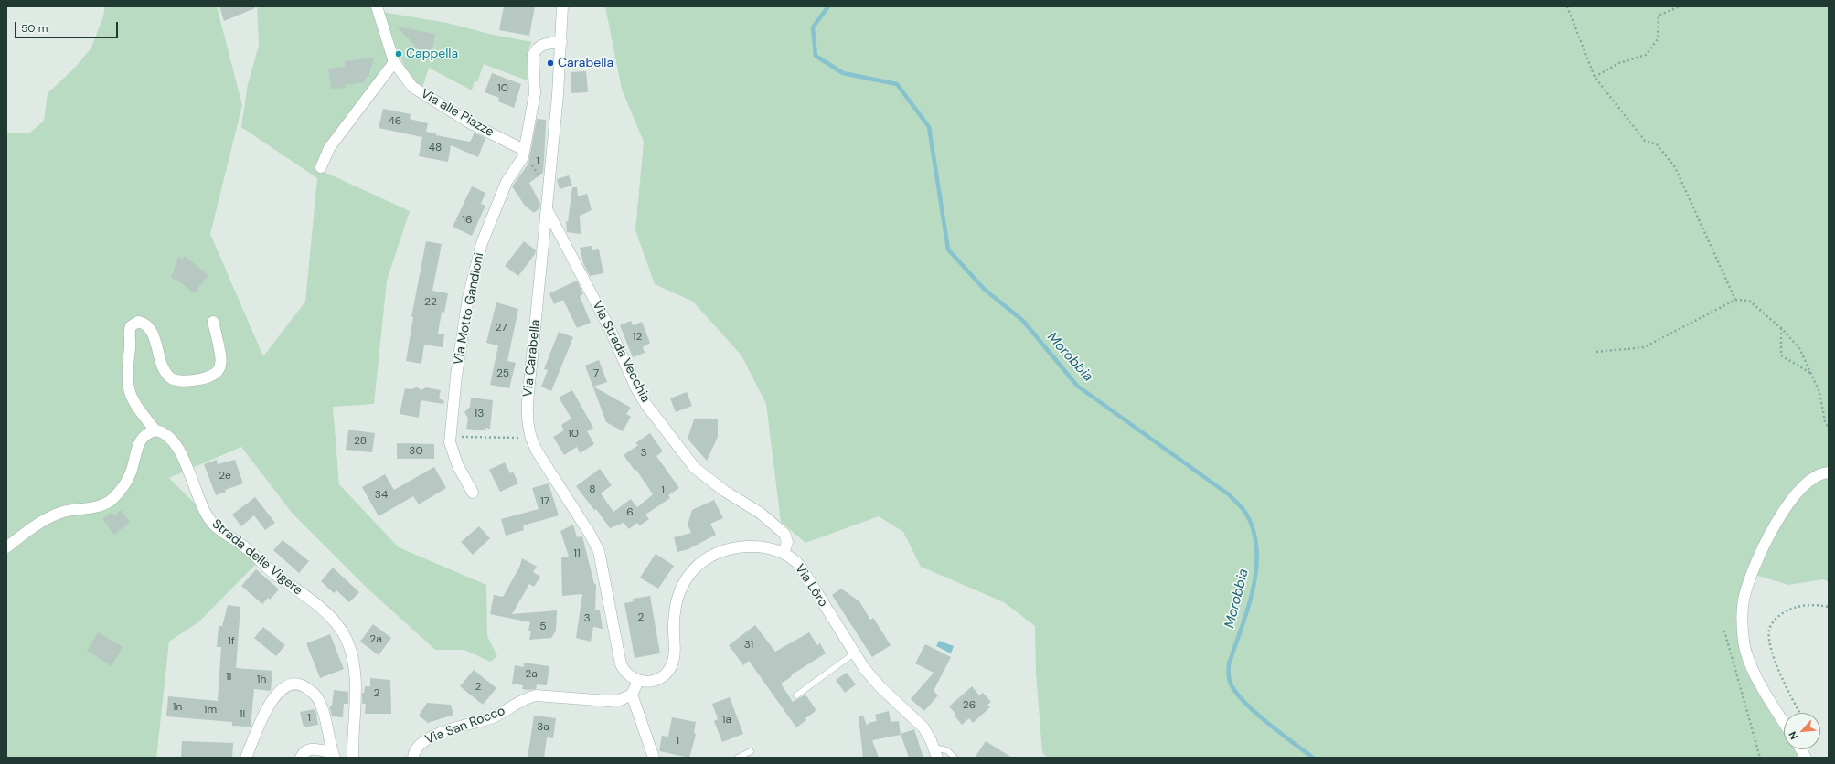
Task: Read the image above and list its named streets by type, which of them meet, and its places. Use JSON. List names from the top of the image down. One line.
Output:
{"streets":{"street":["Via alle Piazze","Via Motto Gandioni","Via Strada Vecchia","Via Carabella","Strada delle Vigere","Via Lôro","Via San Rocco"]},"crossings":[["Via alle Piazze","Via Motto Gandioni"],["Via Motto Gandioni","Via Carabella"],["Via Strada Vecchia","Via Carabella"],["Via Strada Vecchia","Via Lôro"],["Via Carabella","Via Lôro"]],"water":["Morobbia"],"places":["Cappella","Carabella"],"house_numbers":["10","46","48","1","16","22","27","12","25","7","13","10","28","30","3","2e","8","1","34","17","6","11","2","3","5","2a","1f","31","2a","1i","1h","2","2","26","1n","1m","1l","1","1a","3a","1"],"scale_bar":"50 m","north":"bottom left"}
